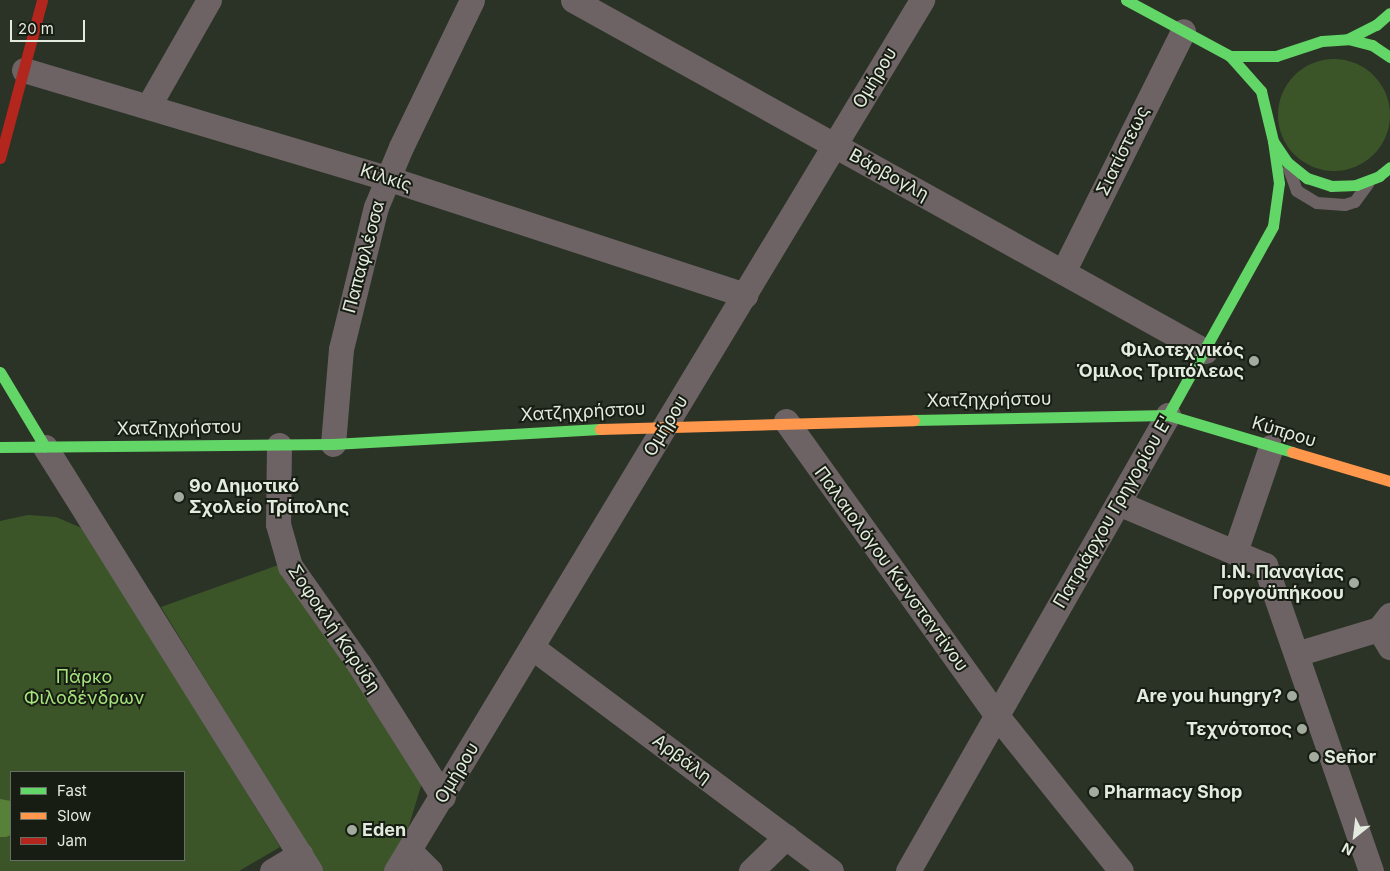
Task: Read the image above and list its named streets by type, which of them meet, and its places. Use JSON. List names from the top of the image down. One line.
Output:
{"streets":{"street":["Ομήρου","Σιατίστεως","Βάρβογλη","Κιλκίς","Παπαφλέσσα","Χατζηχρήστου","Κύπρου","Πατριάρχου Γρηγορίου Ε'","Παλαιολόγου Κωνσταντίνου","Σοφοκλή Καρύδη","Αρβάλη"]},"crossings":[["Ομήρου","Βάρβογλη"],["Ομήρου","Κιλκίς"],["Ομήρου","Χατζηχρήστου"],["Ομήρου","Σοφοκλή Καρύδη"],["Ομήρου","Αρβάλη"],["Σιατίστεως","Βάρβογλη"],["Βάρβογλη","Πατριάρχου Γρηγορίου Ε'"],["Κιλκίς","Παπαφλέσσα"],["Παπαφλέσσα","Χατζηχρήστου"],["Χατζηχρήστου","Κύπρου"],["Χατζηχρήστου","Πατριάρχου Γρηγορίου Ε'"],["Χατζηχρήστου","Παλαιολόγου Κωνσταντίνου"],["Χατζηχρήστου","Σοφοκλή Καρύδη"],["Κύπρου","Πατριάρχου Γρηγορίου Ε'"],["Πατριάρχου Γρηγορίου Ε'","Παλαιολόγου Κωνσταντίνου"]],"parks":["Πάρκο Φιλοδένδρων"],"places":["Φιλοτεχνικός Όμιλος Τριπόλεως","9ο Δημοτικό Σχολείο Τρίπολης","Ι.Ν. Παναγίας Γοργοϋπήκοου","Are you hungry?","Τεχνότοπος","Señor","Pharmacy Shop","Eden"],"legend":["Fast","Slow","Jam"],"scale_bar":"20 m","north":"bottom left"}
